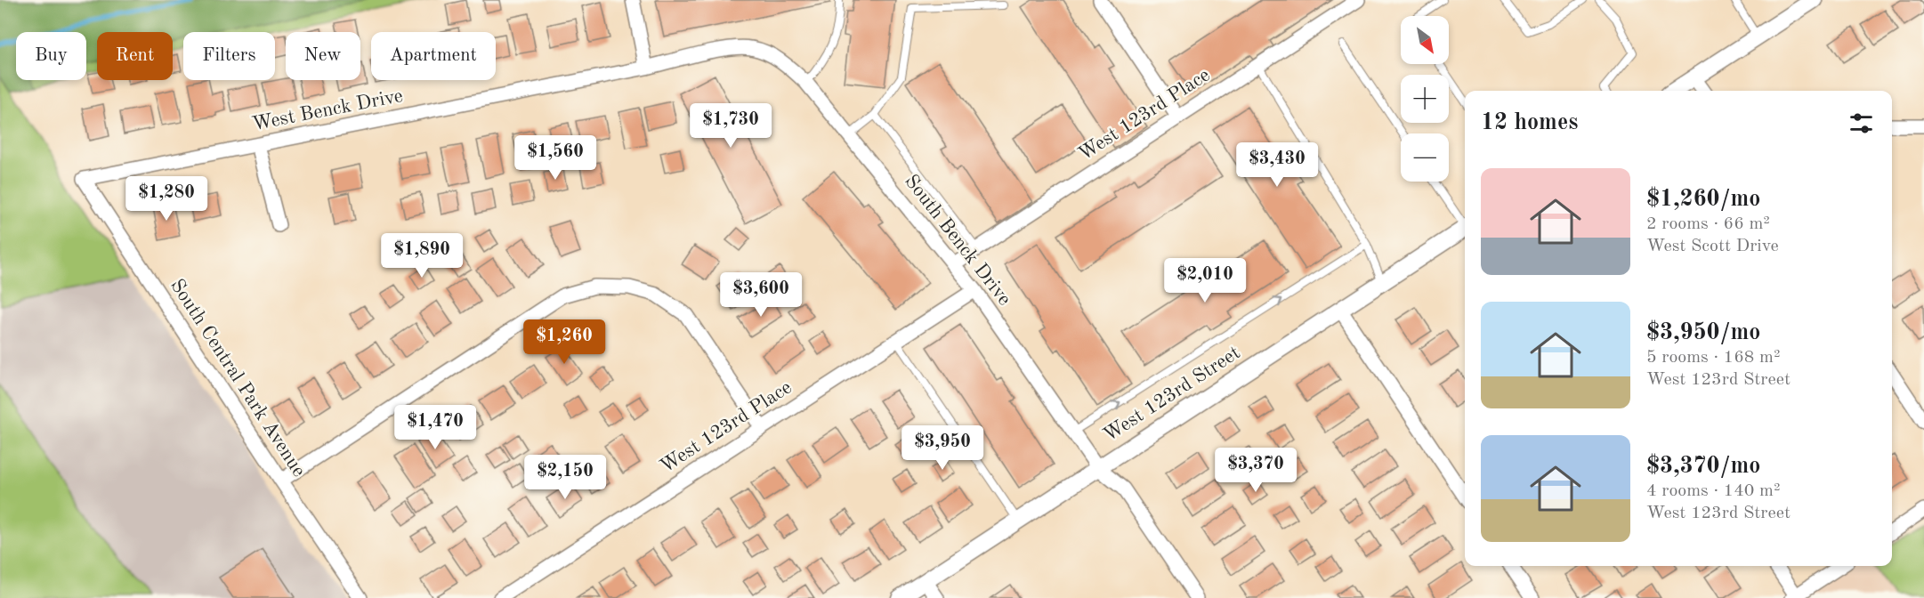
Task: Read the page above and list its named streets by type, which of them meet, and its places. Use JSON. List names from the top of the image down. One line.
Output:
{"streets":{"street":["West Benck Drive","West 123rd Place","South Benck Drive","South Central Park Avenue","West 123rd Street"]},"crossings":[["West Benck Drive","South Benck Drive"],["West Benck Drive","South Central Park Avenue"],["West 123rd Place","South Benck Drive"],["South Benck Drive","West 123rd Street"]],"north":"bottom right","page":{"map_buttons":["+","−"],"chip":["Buy","Rent","Filters","New","Apartment"],"heading":"12 homes","price":["$1,730","$1,560","$3,430","$1,280","$1,890","$2,010","$3,600","$1,260","$1,470","$3,950","$3,370","$2,150"],"list":[{"name":"$1,260/mo","note":"2 rooms · 66 m² · West Scott Drive"},{"name":"$3,950/mo","note":"5 rooms · 168 m² · West 123rd Street"},{"name":"$3,370/mo","note":"4 rooms · 140 m² · West 123rd Street"}]}}
